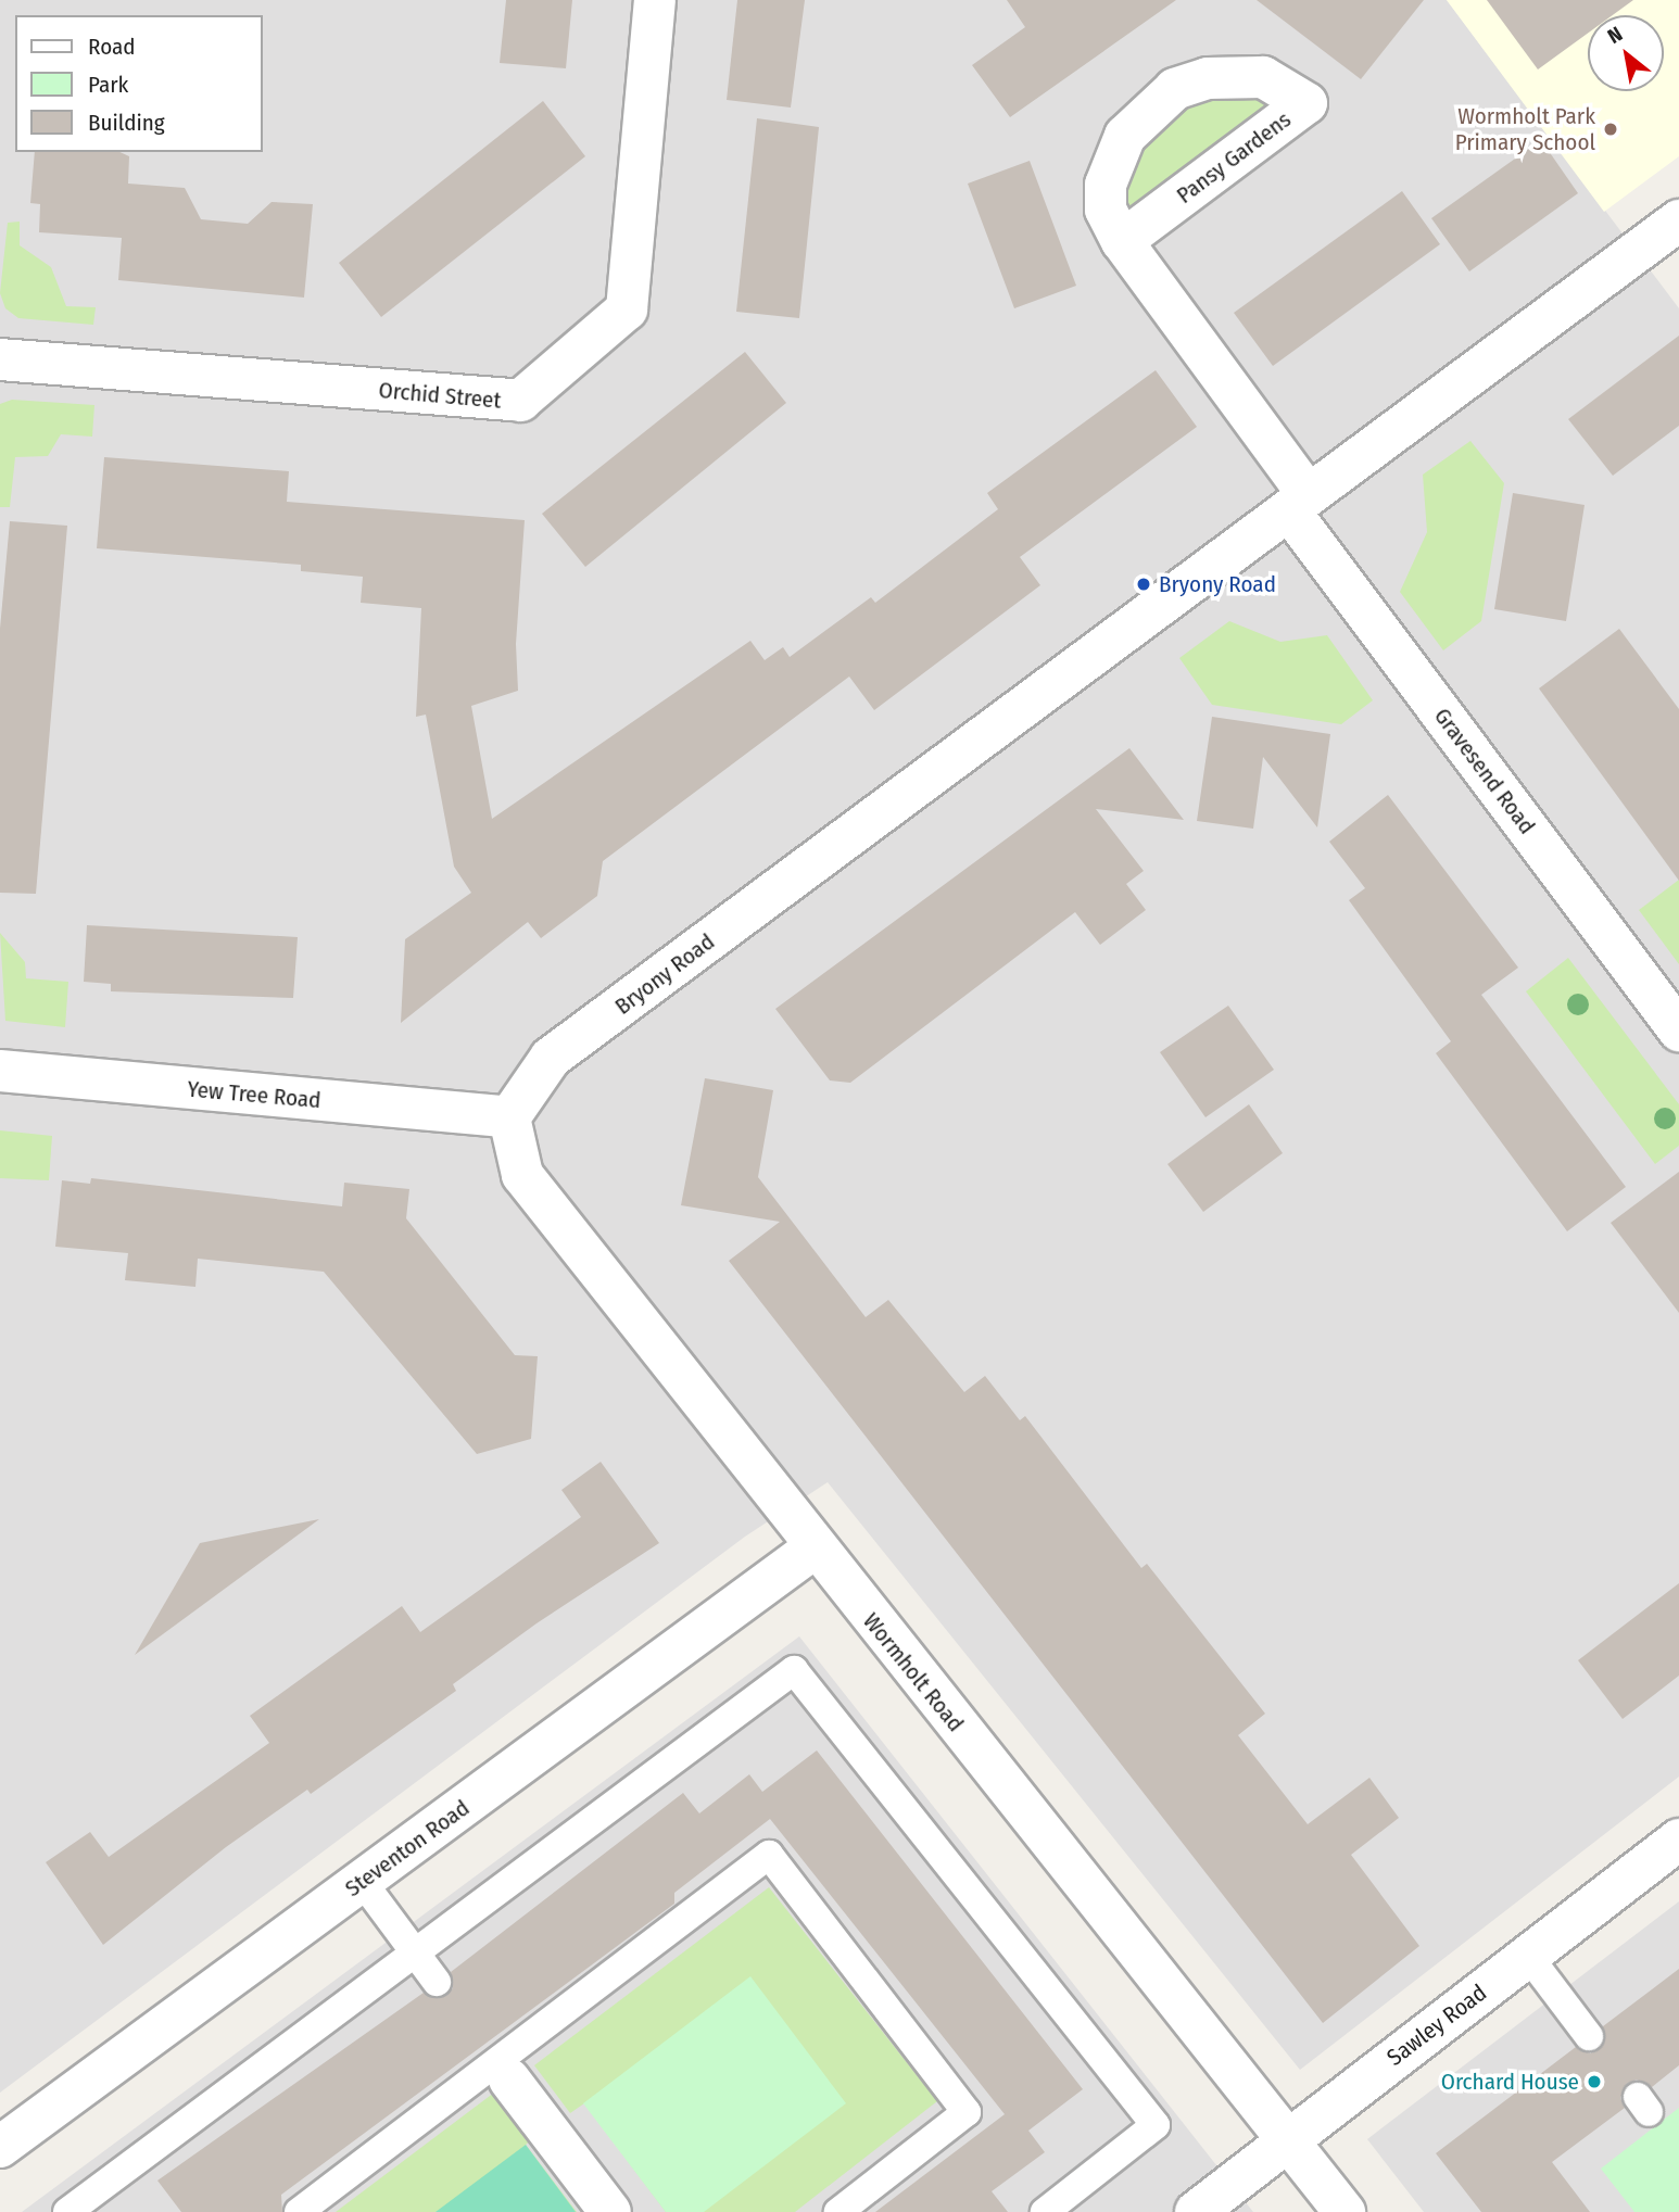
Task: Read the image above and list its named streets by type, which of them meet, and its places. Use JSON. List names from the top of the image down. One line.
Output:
{"streets":{"street":["Pansy Gardens","Orchid Street","Gravesend Road","Bryony Road","Yew Tree Road","Wormholt Road","Steventon Road","Sawley Road"]},"crossings":[["Pansy Gardens","Gravesend Road"],["Pansy Gardens","Bryony Road"],["Gravesend Road","Bryony Road"],["Bryony Road","Yew Tree Road"],["Bryony Road","Wormholt Road"],["Yew Tree Road","Wormholt Road"],["Wormholt Road","Steventon Road"],["Wormholt Road","Sawley Road"]],"places":["Wormholt Park Primary School","Bryony Road","Orchard House"],"legend":["Road","Park","Building"],"north":"top left"}
